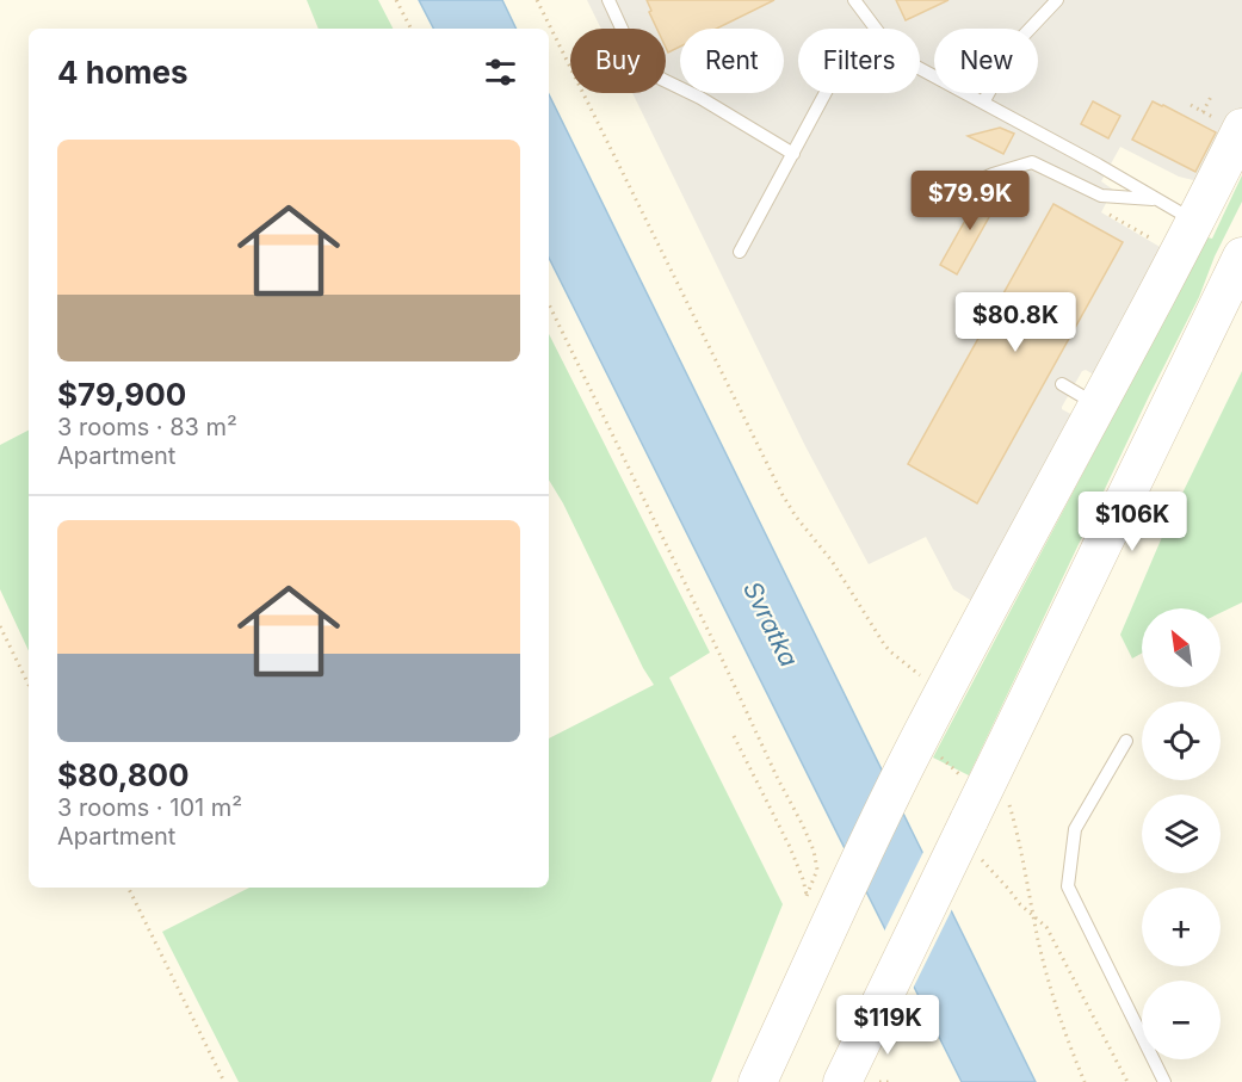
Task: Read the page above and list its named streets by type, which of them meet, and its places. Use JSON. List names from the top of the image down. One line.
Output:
{"water":["Svratka"],"north":"top left","page":{"chip":["Buy","Rent","Filters","New"],"heading":"4 homes","list":[{"name":"$79,900","note":"3 rooms · 83 m² · Apartment"},{"name":"$80,800","note":"3 rooms · 101 m² · Apartment"}],"price":["$79.9K","$80.8K","$106K","$119K"],"map_buttons":["+","−"]}}
